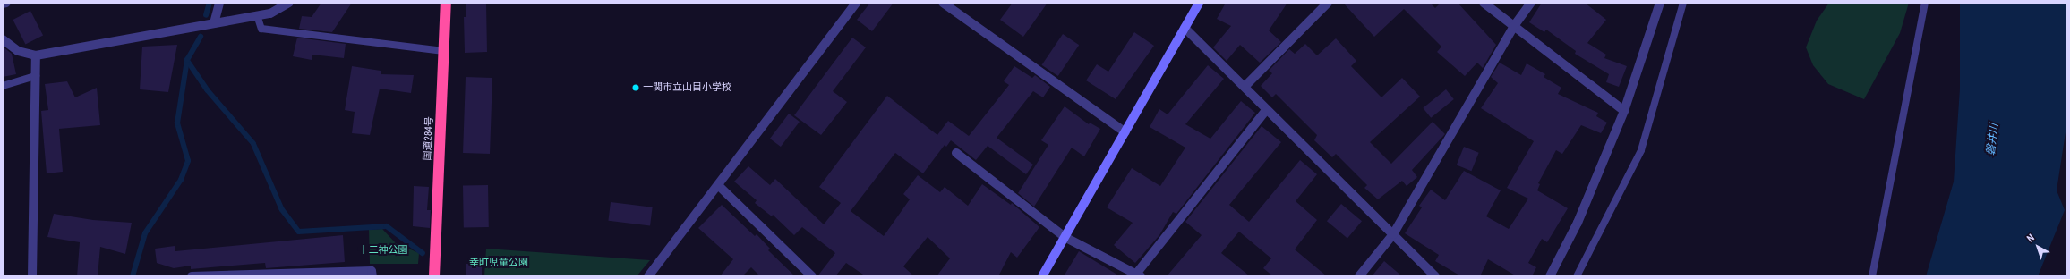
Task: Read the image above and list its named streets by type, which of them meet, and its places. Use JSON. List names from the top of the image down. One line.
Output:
{"streets":{"highway":["国道284号"]},"water":["磐井川"],"parks":["十二神公園","幸町児童公園"],"places":["一関市立山目小学校"],"north":"top left"}
